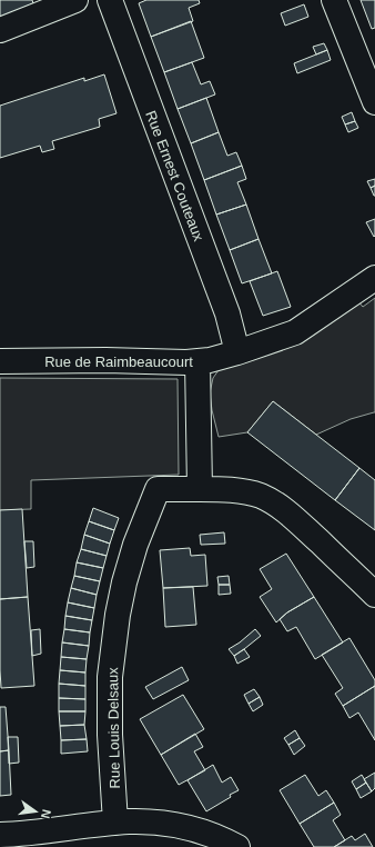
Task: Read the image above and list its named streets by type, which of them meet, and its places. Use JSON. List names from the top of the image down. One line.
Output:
{"streets":{"street":["Rue Ernest Couteaux","Rue de Raimbeaucourt","Rue Louis Delsaux"]},"crossings":[["Rue Ernest Couteaux","Rue de Raimbeaucourt"]],"north":"right"}
